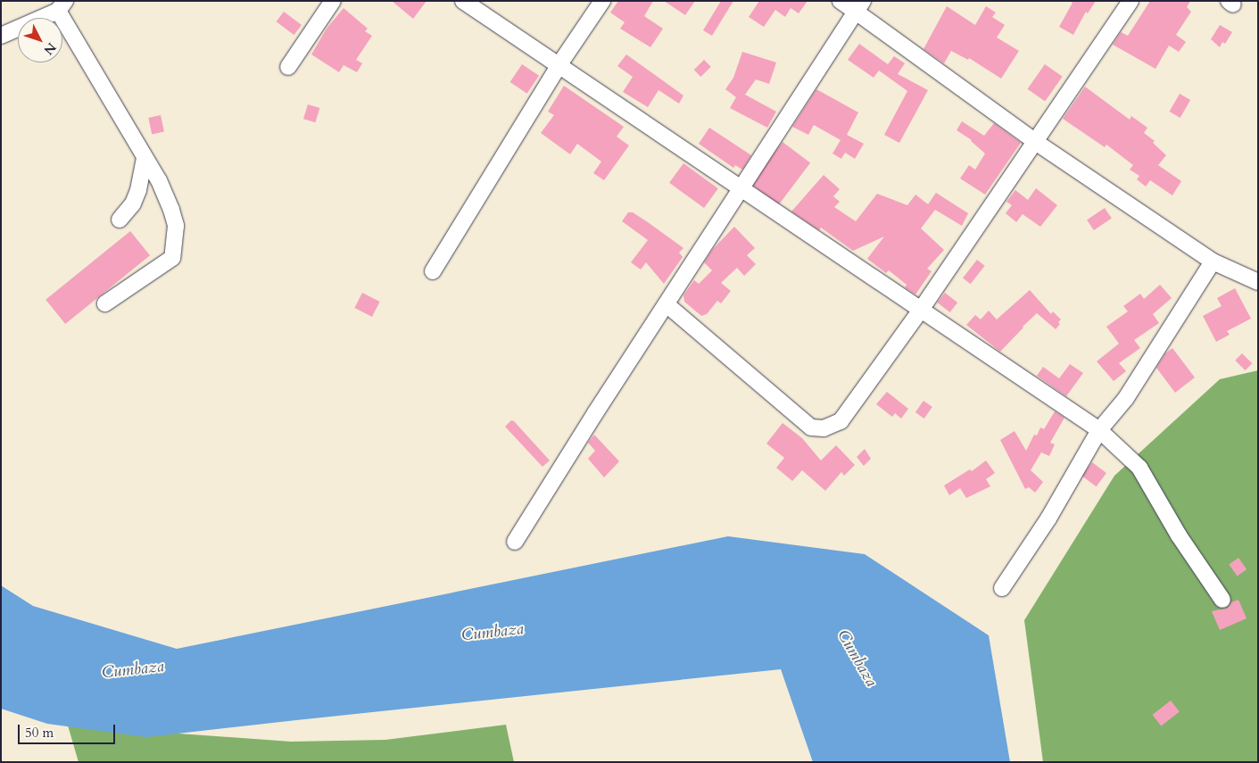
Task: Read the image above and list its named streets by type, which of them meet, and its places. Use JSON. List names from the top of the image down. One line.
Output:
{"water":["Cumbaza"],"scale_bar":"50 m","north":"bottom right"}
